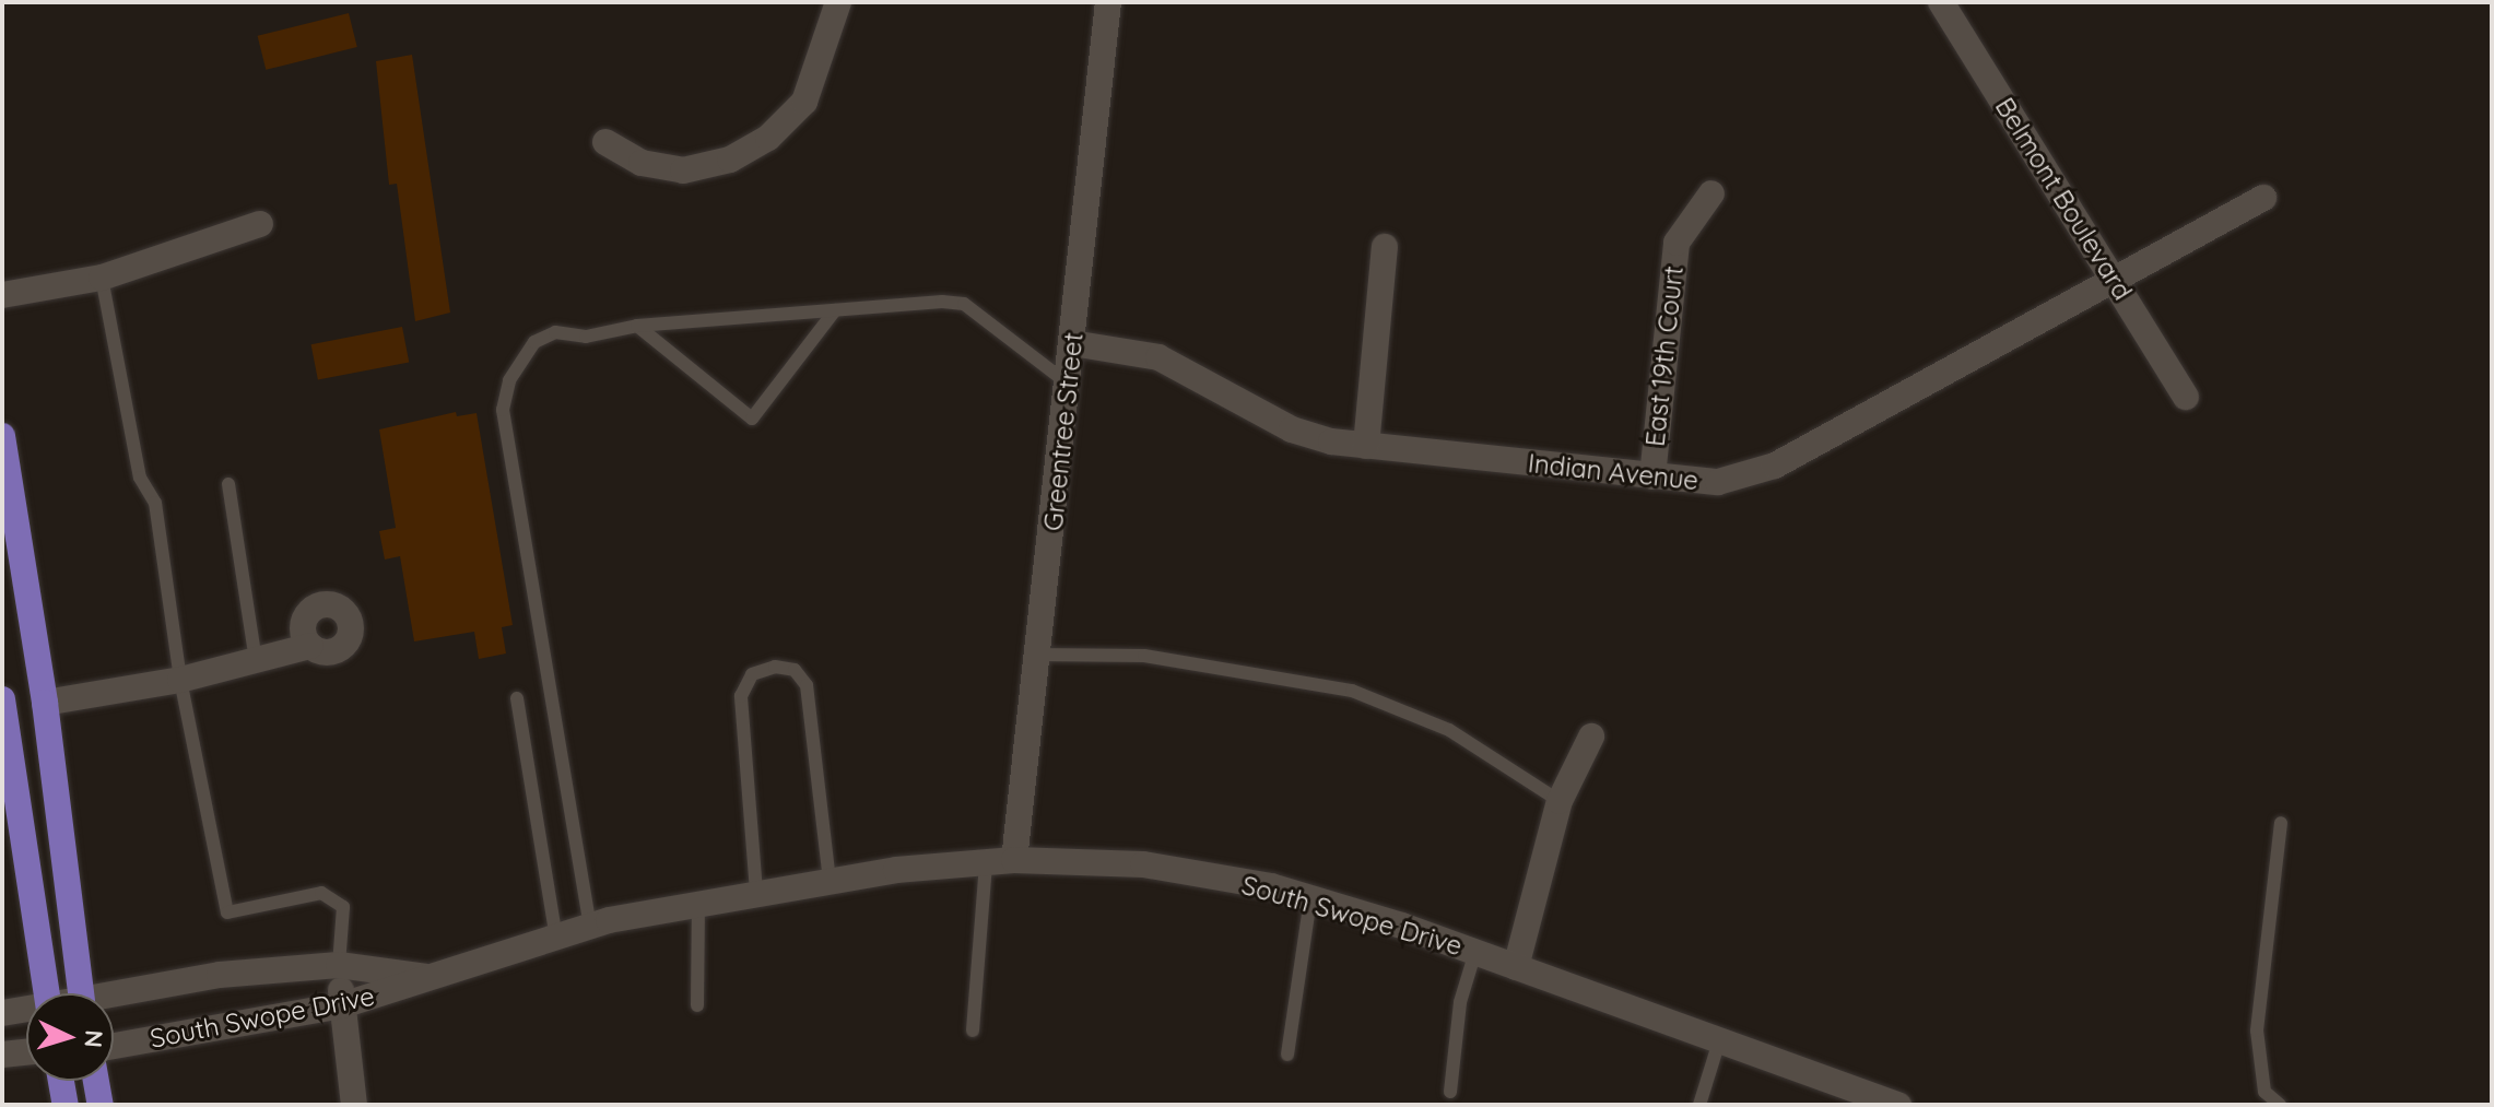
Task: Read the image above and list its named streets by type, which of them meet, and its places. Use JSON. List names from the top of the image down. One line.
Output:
{"streets":{"street":["Belmont Boulevard","East 19th Court","Greentree Street","Indian Avenue","South Swope Drive"]},"crossings":[["Belmont Boulevard","Indian Avenue"],["East 19th Court","Indian Avenue"],["Greentree Street","Indian Avenue"],["Greentree Street","South Swope Drive"]],"north":"right"}
